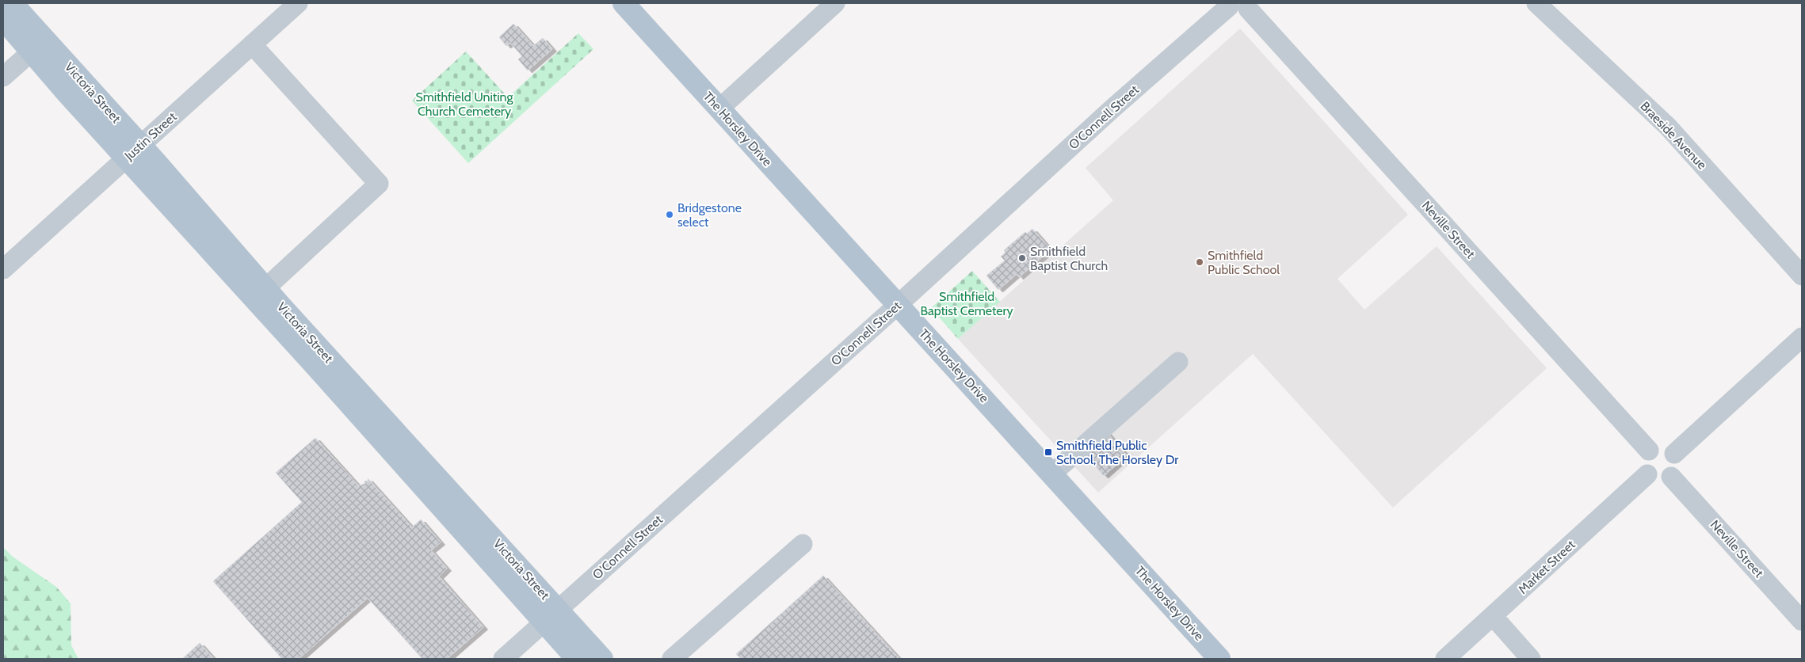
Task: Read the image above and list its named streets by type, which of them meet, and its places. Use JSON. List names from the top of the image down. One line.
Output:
{"streets":{"main road":["Victoria Street","The Horsley Drive"],"street":["O'Connell Street","Braeside Avenue","Justin Street","Neville Street","Market Street"]},"crossings":[["Victoria Street","O'Connell Street"],["Victoria Street","Justin Street"],["O'Connell Street","The Horsley Drive"],["Neville Street","Market Street"]],"parks":["Smithfield Uniting Church Cemetery","Smithfield Baptist Cemetery"],"places":{"other":["Bridgestone select","Smithfield Baptist Church","Smithfield Public School"],"transit":["Smithfield Public School, The Horsley Dr"]}}
